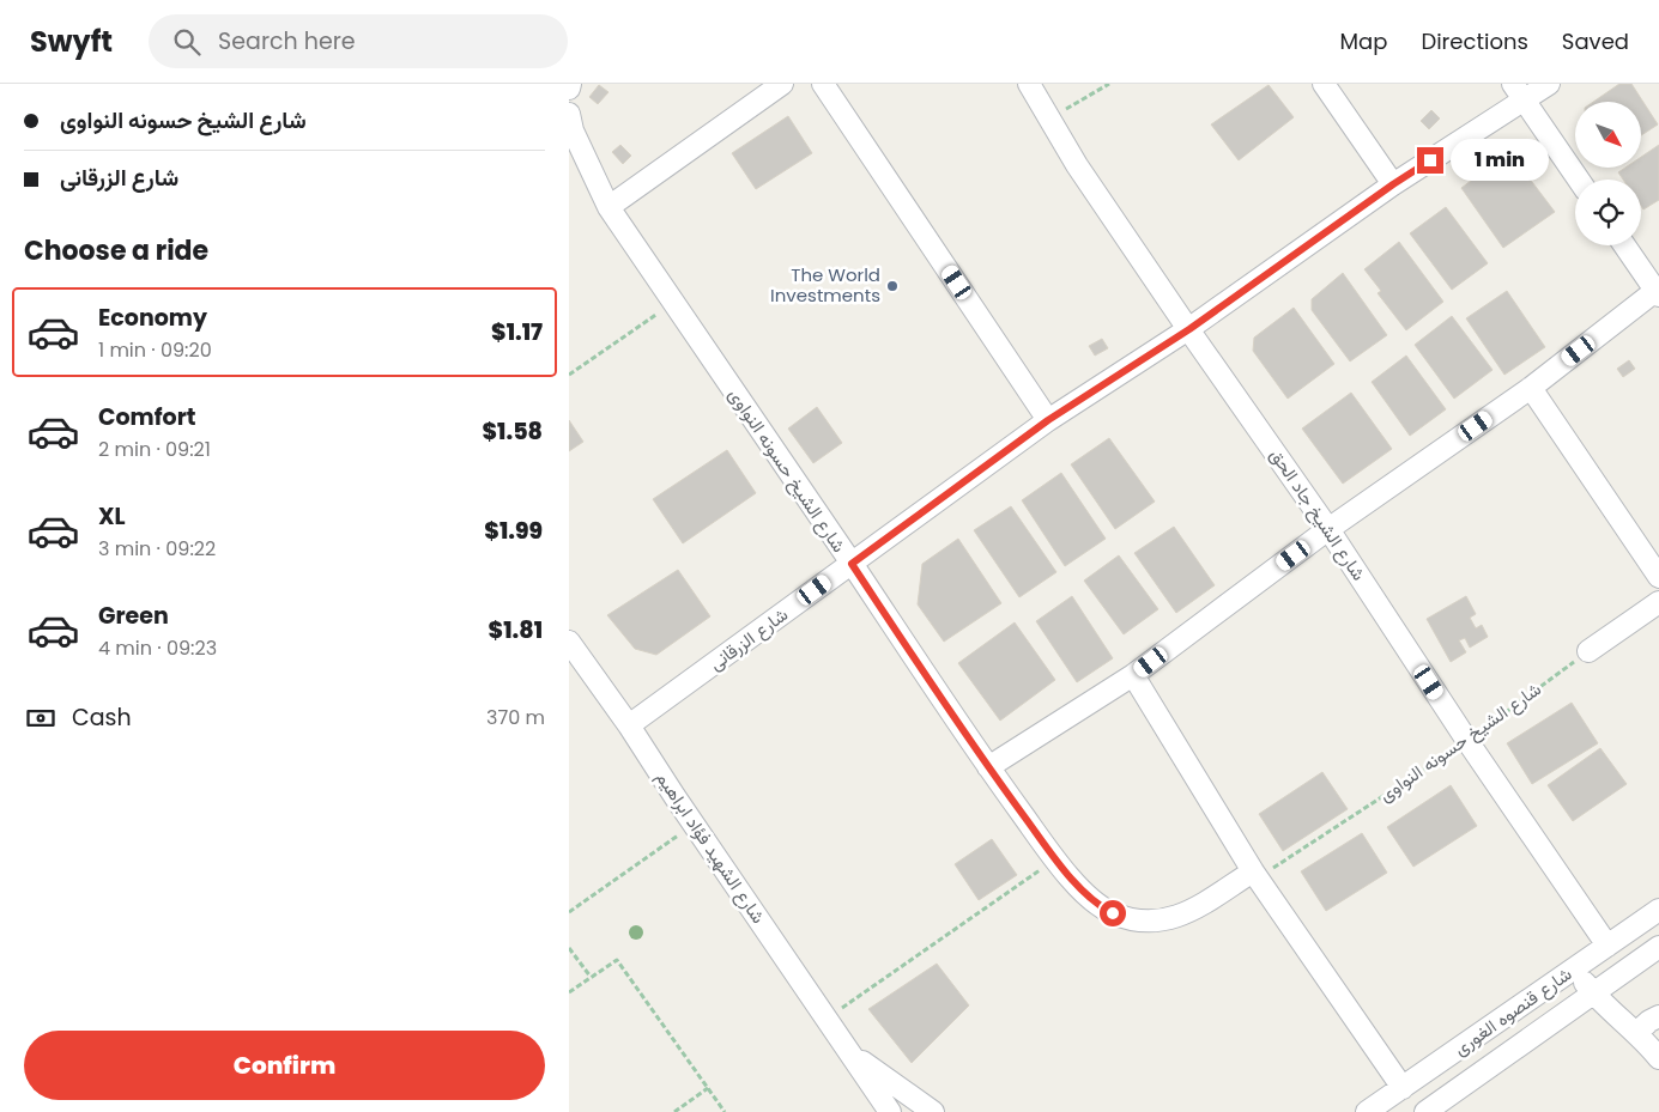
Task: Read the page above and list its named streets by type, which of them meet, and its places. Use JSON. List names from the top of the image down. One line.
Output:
{"streets":{"street":["شارع الشيخ حسونه النواوى","شارع الشيخ جاد الحق","شارع الزرقانى","شارع الشهيد فؤاد ابراهيم","شارع قنصوه الغورى"]},"crossings":[["شارع الشيخ حسونه النواوى","شارع الشيخ جاد الحق"],["شارع الشيخ حسونه النواوى","شارع الزرقانى"],["شارع الشيخ جاد الحق","شارع الزرقانى"],["شارع الشيخ جاد الحق","شارع قنصوه الغورى"],["شارع الزرقانى","شارع الشهيد فؤاد ابراهيم"]],"places":["The World Investments"],"north":"bottom right","page":{"header":"Swyft","search":"Search here","nav":["Map","Directions","Saved"],"banner":["شارع الشيخ حسونه النواوى","شارع الزرقانى"],"bubble":"1 min","heading":"Choose a ride","list":[{"name":"Economy","note":"1 min · 09:20","value":"$1.17"},{"name":"Comfort","note":"2 min · 09:21","value":"$1.58"},{"name":"XL","note":"3 min · 09:22","value":"$1.99"},{"name":"Green","note":"4 min · 09:23","value":"$1.81"}],"pay":["Cash","370 m"],"buttons":"Confirm"}}
